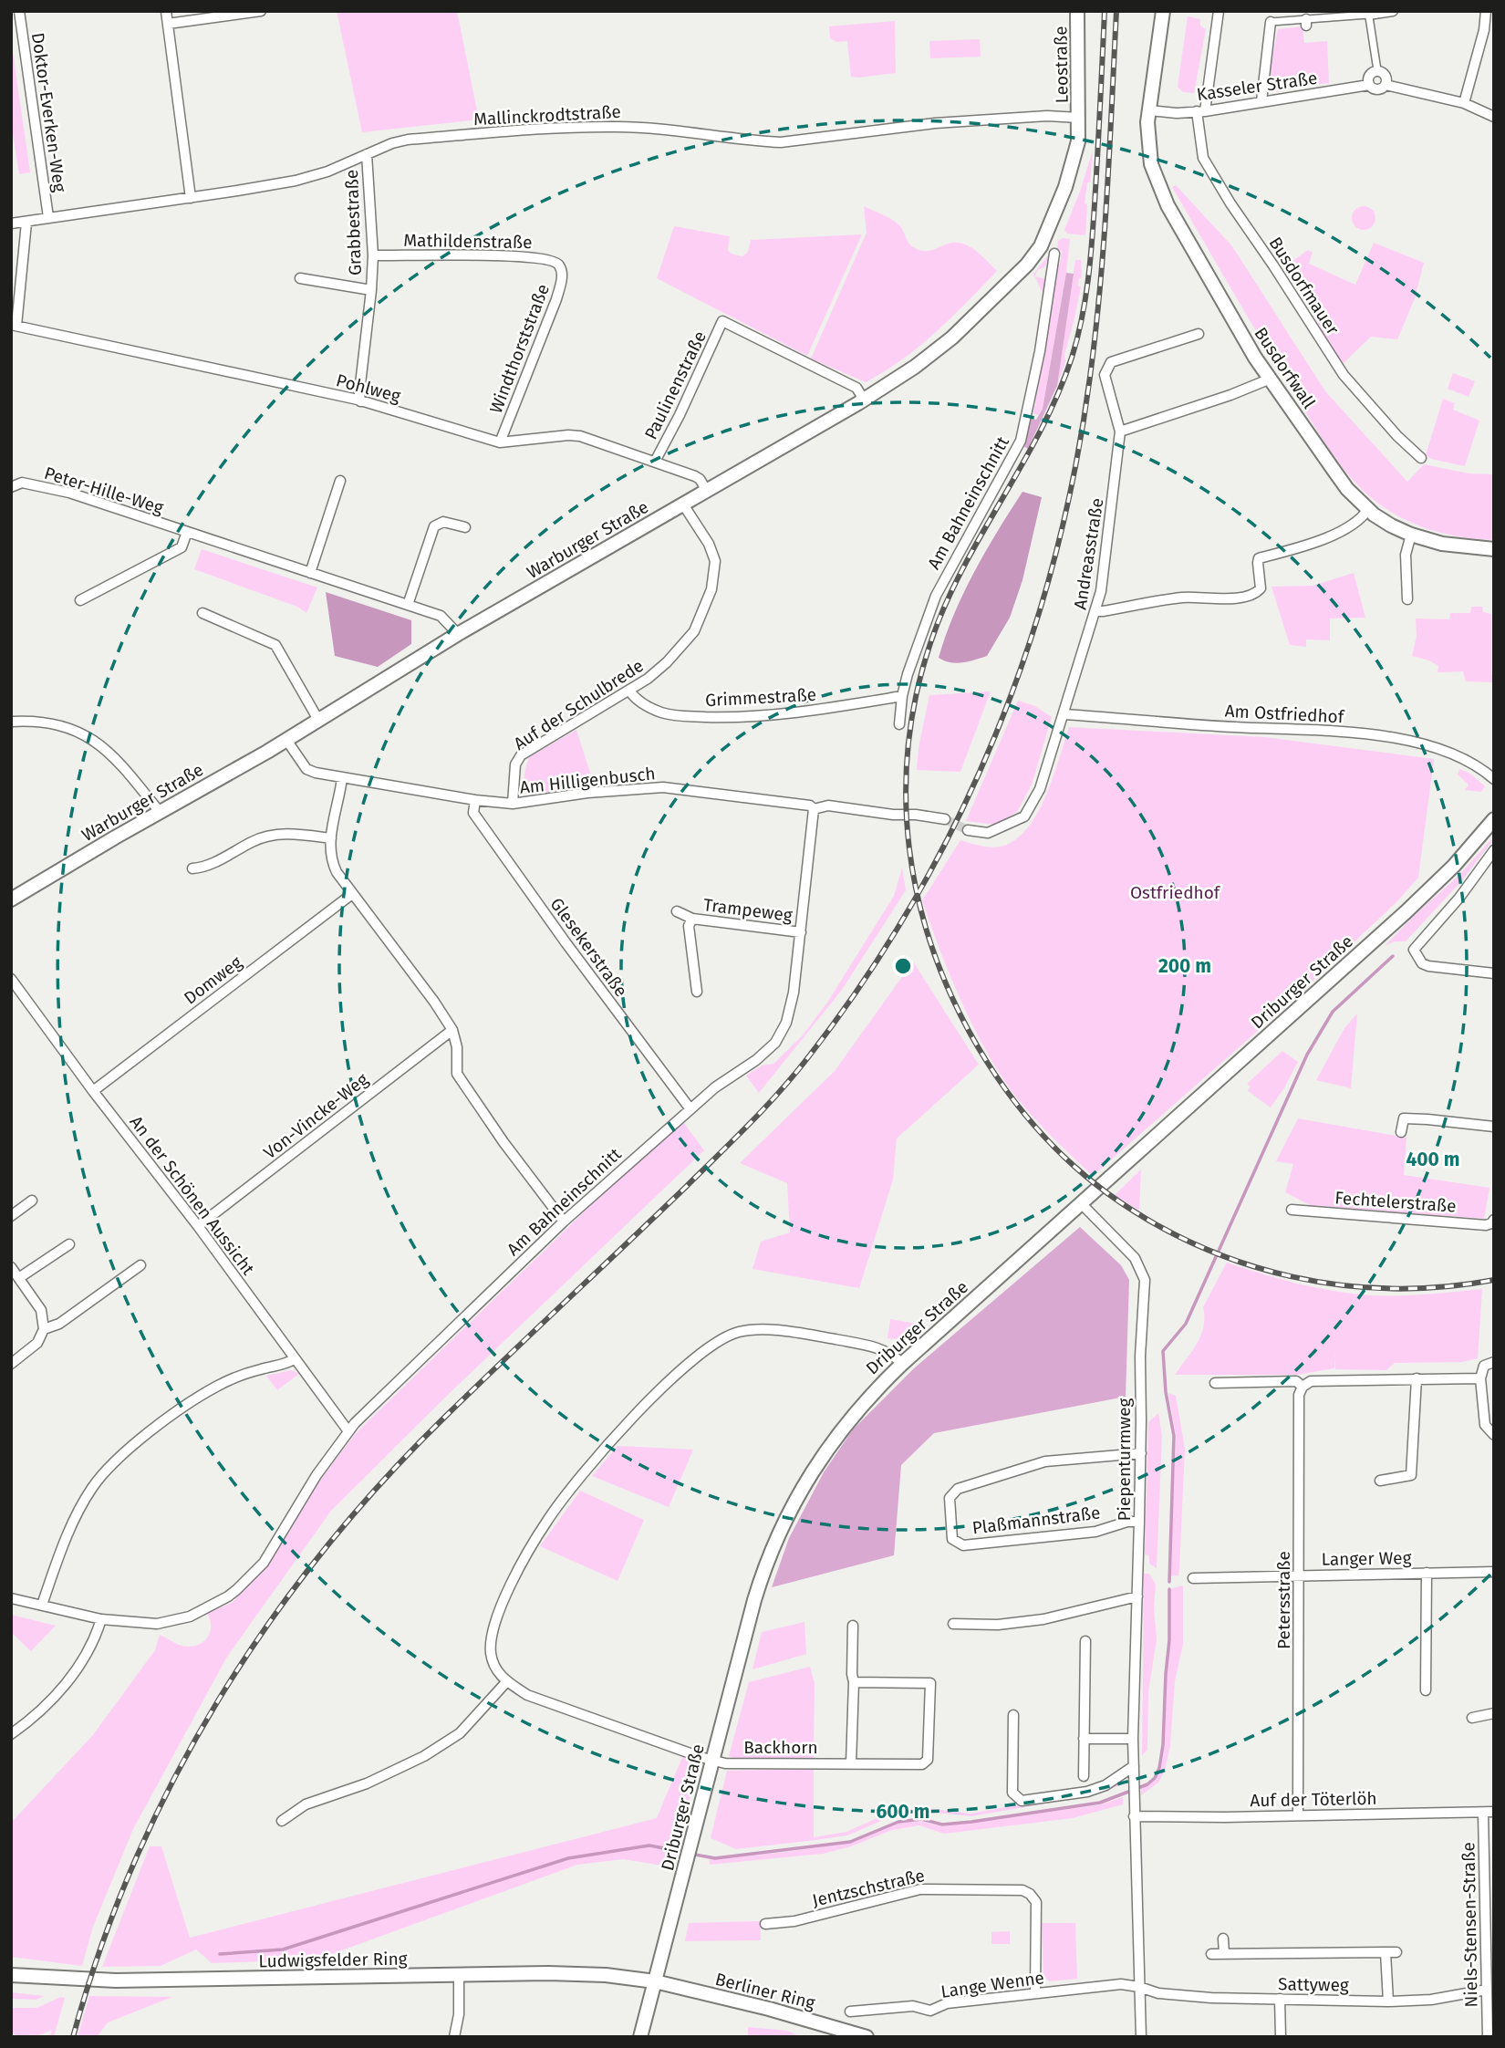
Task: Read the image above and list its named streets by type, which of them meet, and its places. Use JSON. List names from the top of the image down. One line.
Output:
{"streets":{"main road":["Leostraße","Busdorfwall","Warburger Straße","Driburger Straße","Ludwigsfelder Ring","Berliner Ring"],"street":["Kasseler Straße","Doktor-Everken-Weg","Mallinckrodtstraße","Grabbestraße","Mathildenstraße","Busdorfmauer","Windthorststraße","Paulinenstraße","Pohlweg","Peter-Hille-Weg","Am Bahneinschnitt","Andreasstraße","Grimmestraße","Auf der Schulbrede","Am Ostfriedhof","Am Hilligenbusch","Trampeweg","Glesekerstraße","Domweg","Von-Vincke-Weg","An der Schönen Aussicht","Fechtelerstraße","Piepenturmweg","Plaßmannstraße","Langer Weg","Petersstraße","Backhorn","Auf der Töterlöh","Jentzschstraße","Niels-Stensen-Straße","Lange Wenne","Sattyweg"]},"crossings":[["Leostraße","Mallinckrodtstraße"],["Leostraße","Warburger Straße"],["Kasseler Straße","Busdorfmauer"],["Kasseler Straße","Busdorfwall"],["Doktor-Everken-Weg","Mallinckrodtstraße"],["Mallinckrodtstraße","Grabbestraße"],["Mallinckrodtstraße","Warburger Straße"],["Grabbestraße","Mathildenstraße"],["Grabbestraße","Pohlweg"],["Mathildenstraße","Windthorststraße"],["Windthorststraße","Pohlweg"],["Paulinenstraße","Pohlweg"],["Paulinenstraße","Warburger Straße"],["Pohlweg","Warburger Straße"],["Peter-Hille-Weg","Warburger Straße"],["Am Bahneinschnitt","Grimmestraße"],["Am Bahneinschnitt","Am Hilligenbusch"],["Am Bahneinschnitt","Trampeweg"],["Am Bahneinschnitt","Glesekerstraße"],["Am Bahneinschnitt","An der Schönen Aussicht"],["Warburger Straße","Auf der Schulbrede"],["Warburger Straße","Am Hilligenbusch"],["Andreasstraße","Am Ostfriedhof"],["Grimmestraße","Auf der Schulbrede"],["Auf der Schulbrede","Am Hilligenbusch"],["Am Hilligenbusch","Glesekerstraße"],["Domweg","An der Schönen Aussicht"],["Driburger Straße","Piepenturmweg"],["Driburger Straße","Backhorn"],["Driburger Straße","Ludwigsfelder Ring"],["Driburger Straße","Berliner Ring"],["Von-Vincke-Weg","An der Schönen Aussicht"],["Piepenturmweg","Plaßmannstraße"],["Piepenturmweg","Auf der Töterlöh"],["Piepenturmweg","Lange Wenne"],["Piepenturmweg","Sattyweg"],["Langer Weg","Petersstraße"],["Petersstraße","Auf der Töterlöh"],["Auf der Töterlöh","Niels-Stensen-Straße"],["Jentzschstraße","Lange Wenne"],["Niels-Stensen-Straße","Sattyweg"],["Ludwigsfelder Ring","Berliner Ring"],["Lange Wenne","Sattyweg"]],"parks":["Ostfriedhof"],"rings":["200 m","400 m","600 m"]}
